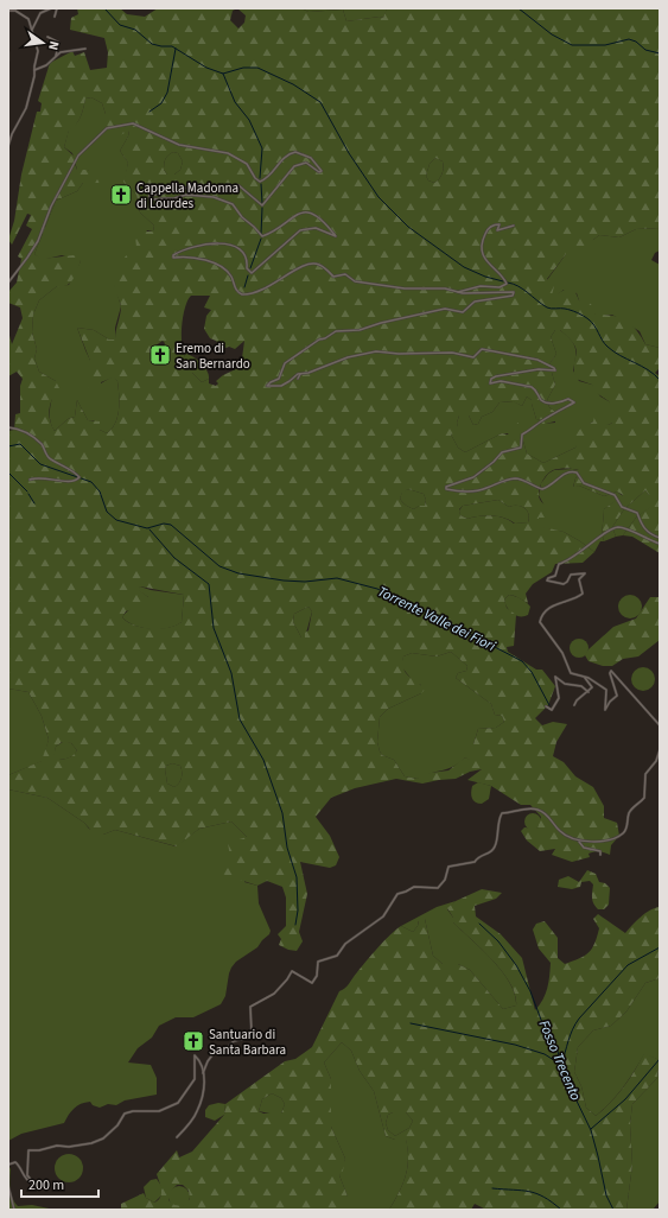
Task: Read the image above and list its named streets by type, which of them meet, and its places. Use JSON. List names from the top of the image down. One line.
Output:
{"water":["Torrente Valle dei Fiori","Fosso Trecento"],"places":{"church":["Cappella Madonna di Lourdes","Eremo di San Bernardo","Santuario di Santa Barbara"]},"scale_bar":"200 m","north":"right"}
